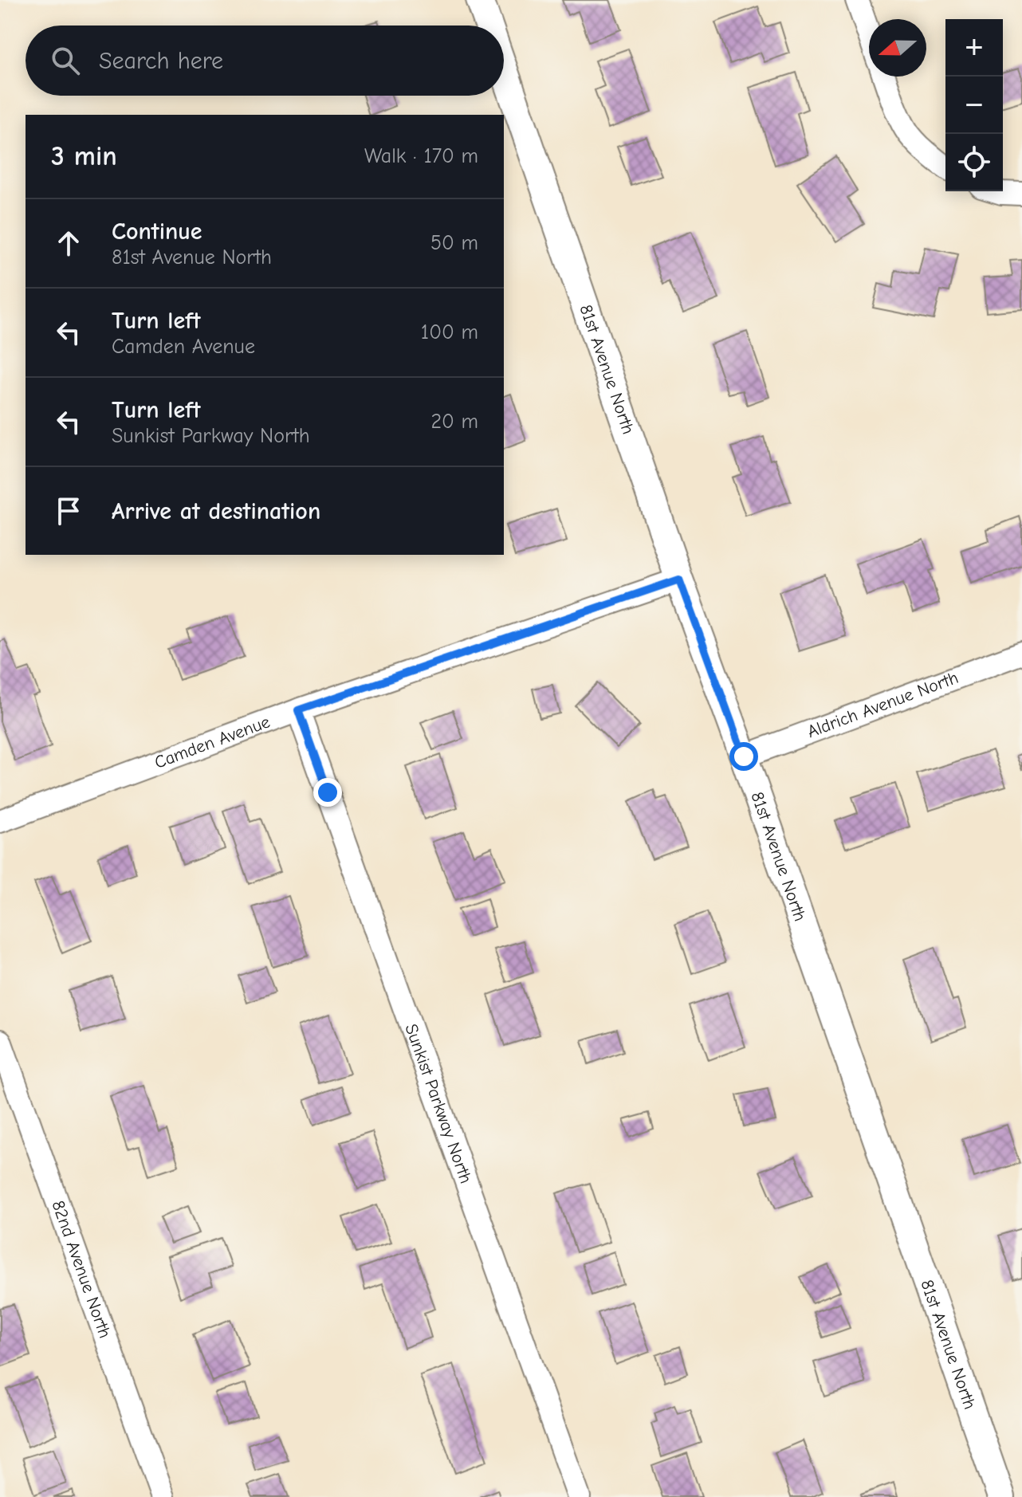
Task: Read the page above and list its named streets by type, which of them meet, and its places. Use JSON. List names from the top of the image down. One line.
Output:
{"streets":{"street":["81st Avenue North","Aldrich Avenue North","Camden Avenue","Sunkist Parkway North","82nd Avenue North"]},"crossings":[["81st Avenue North","Aldrich Avenue North"],["81st Avenue North","Camden Avenue"],["Camden Avenue","Sunkist Parkway North"]],"north":"left","page":{"map_buttons":["+","−"],"search":"Search here","heading":["3 min","Walk · 170 m"],"list":[["Continue","81st Avenue North","50 m"],["Turn left","Camden Avenue","100 m"],["Turn left","Sunkist Parkway North","20 m"],"Arrive at destination"]}}
